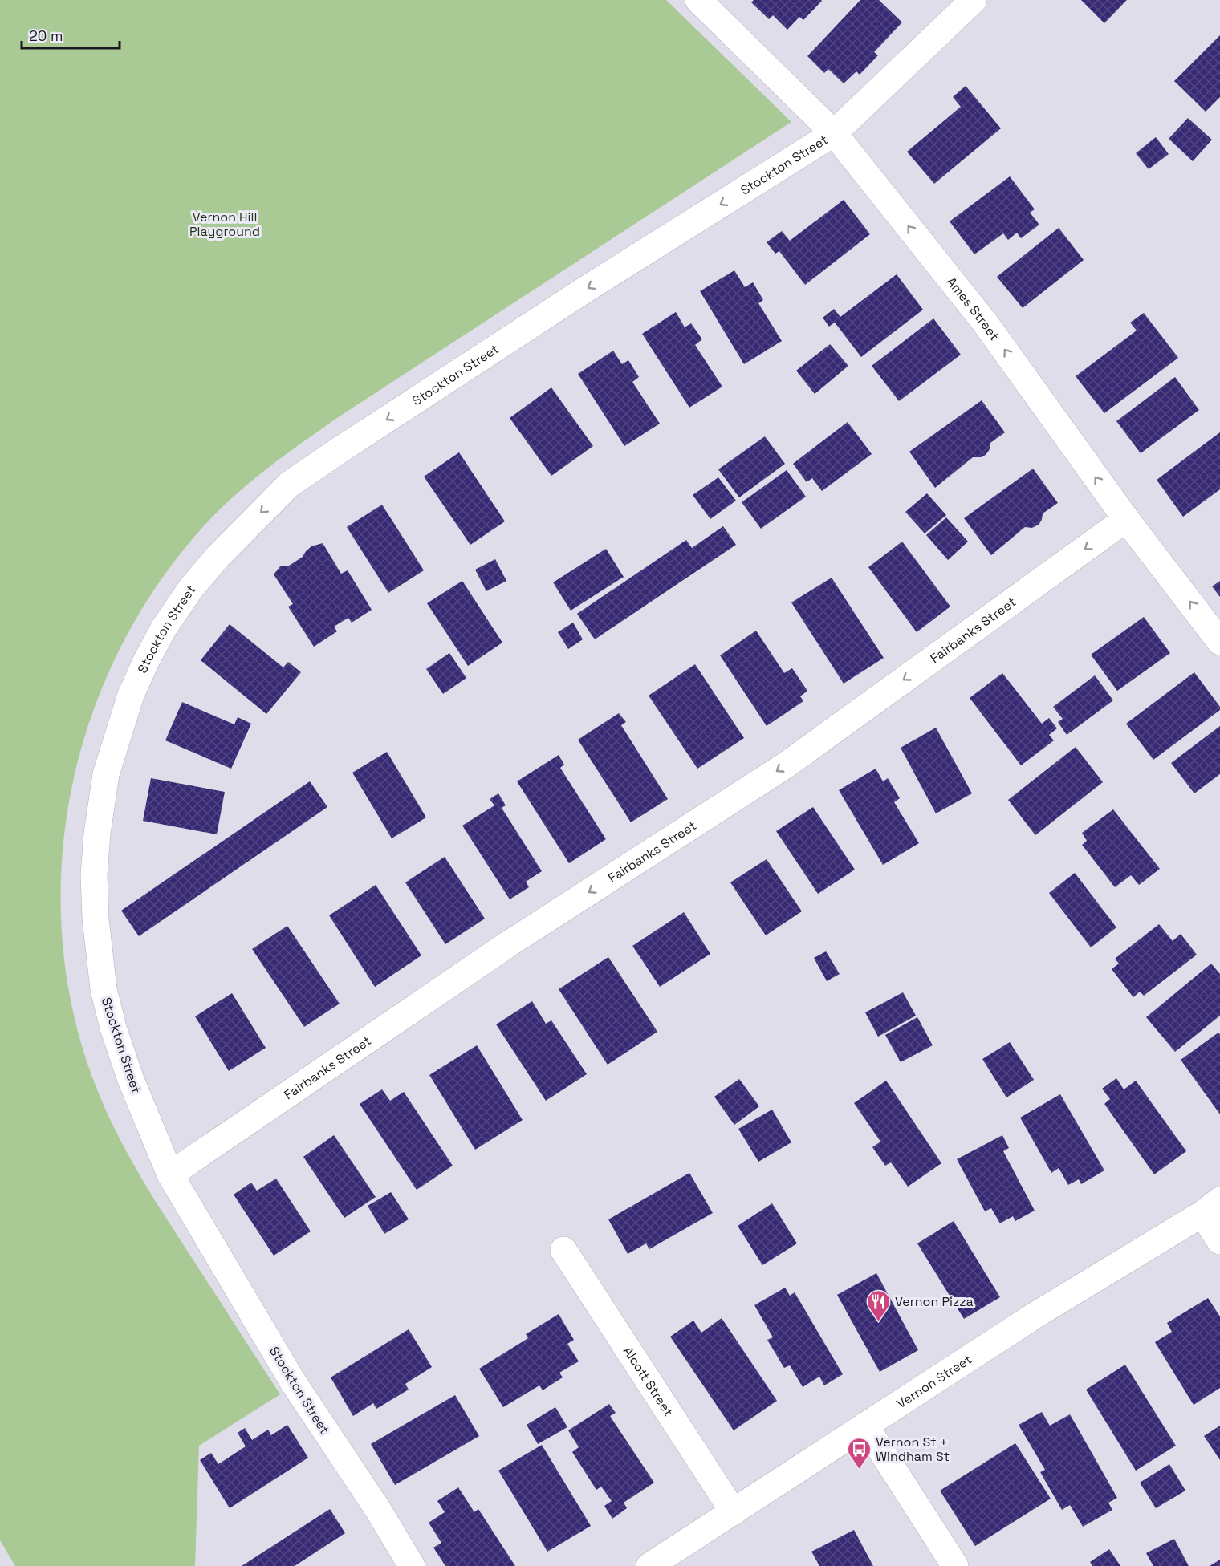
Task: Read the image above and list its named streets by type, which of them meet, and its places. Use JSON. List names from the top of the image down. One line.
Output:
{"streets":{"street":["Stockton Street","Ames Street","Fairbanks Street","Alcott Street","Vernon Street"]},"crossings":[["Stockton Street","Ames Street"],["Stockton Street","Fairbanks Street"],["Ames Street","Fairbanks Street"],["Alcott Street","Vernon Street"]],"one_way":["Stockton Street","Ames Street","Fairbanks Street"],"parks":["Vernon Hill Playground"],"places":{"restaurant":["Vernon Pizza"],"bus stop":["Vernon St + Windham St"]},"scale_bar":"20 m"}
